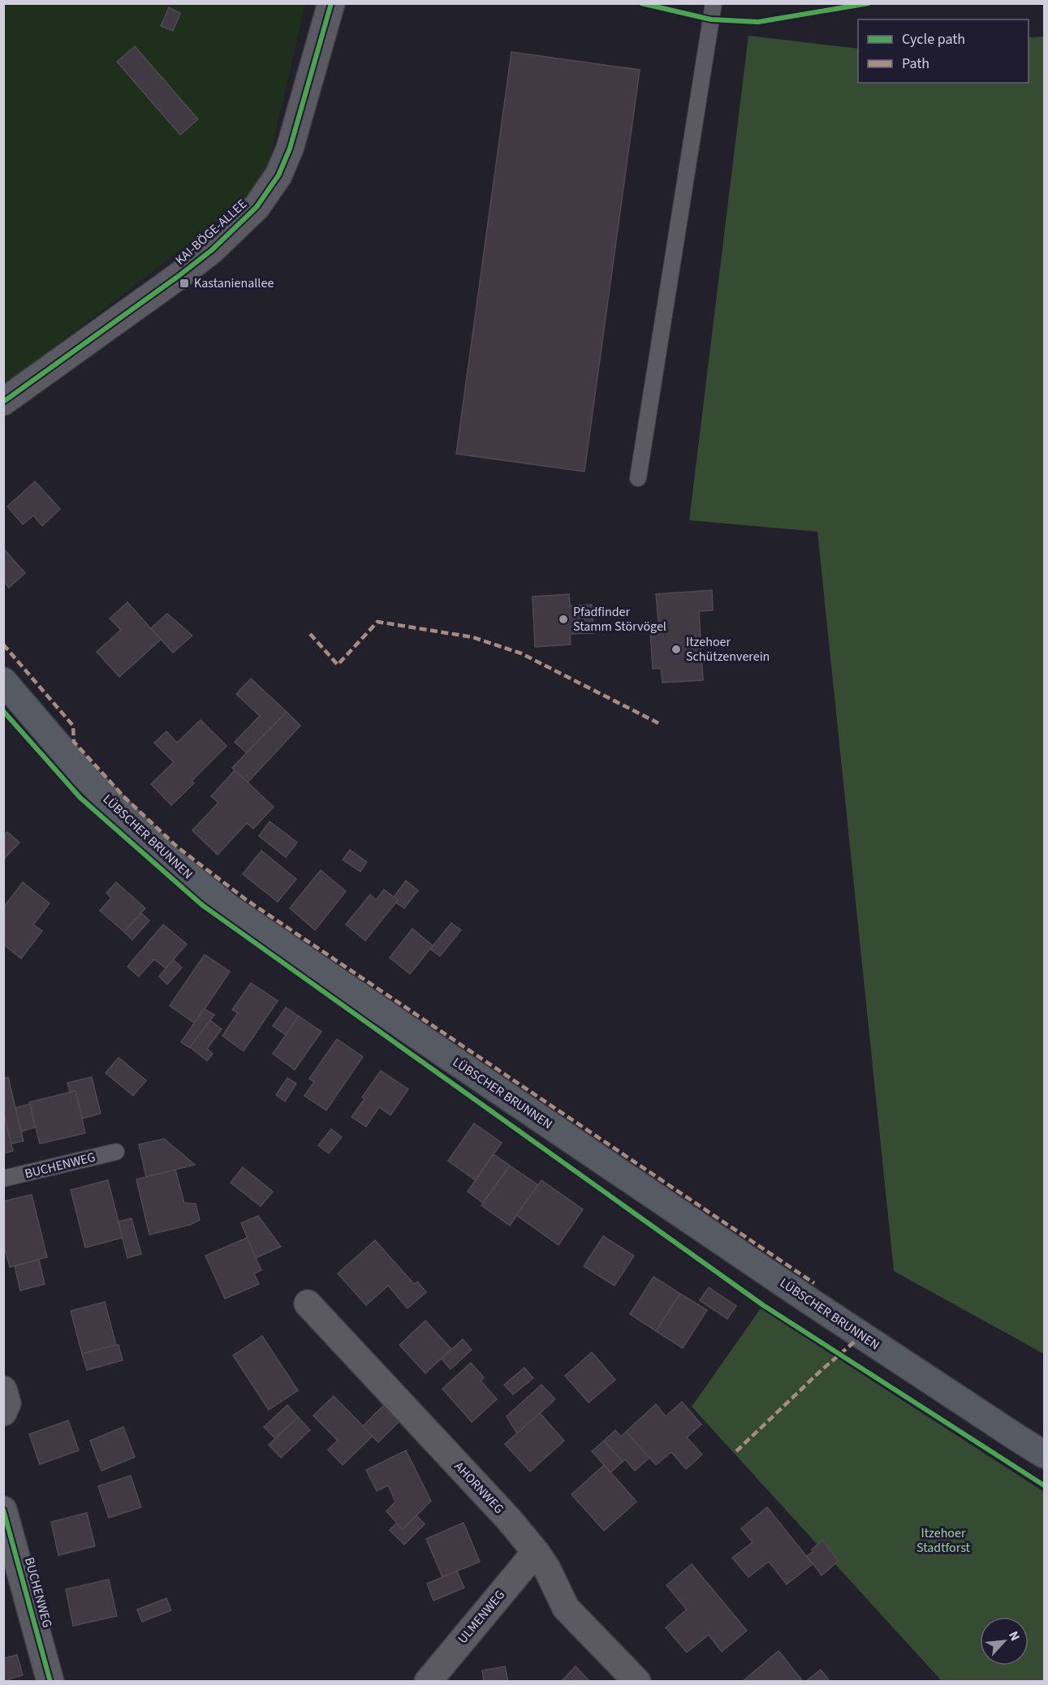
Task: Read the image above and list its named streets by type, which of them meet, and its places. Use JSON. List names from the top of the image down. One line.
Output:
{"streets":{"main road":["LÜBSCHER BRUNNEN"],"street":["KAI-BÖGE-ALLEE","BUCHENWEG","AHORNWEG","ULMENWEG"]},"crossings":[["AHORNWEG","ULMENWEG"]],"parks":["Itzehoer Stadtforst"],"places":{"transit":["Kastanienallee"],"other":["Pfadfinder Stamm Störvögel","Itzehoer Schützenverein"]},"legend":["Cycle path","Path"],"north":"top right"}
